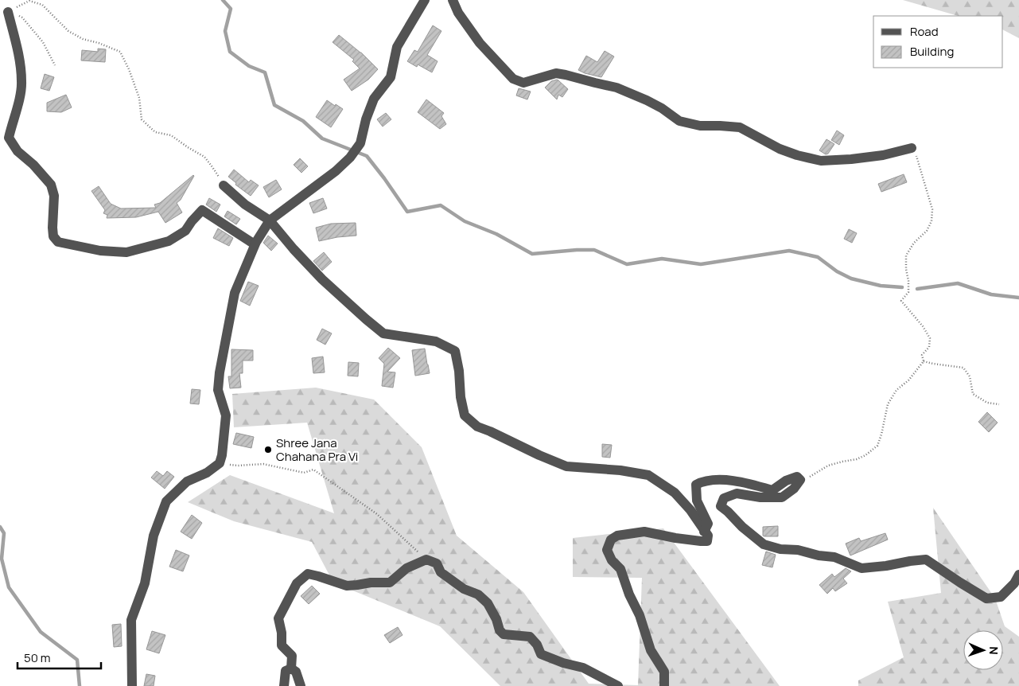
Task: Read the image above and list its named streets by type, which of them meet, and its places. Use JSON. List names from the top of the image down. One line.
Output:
{"places":["Shree Jana Chahana Pra Vi"],"legend":["Road","Building"],"scale_bar":"50 m","north":"right"}
